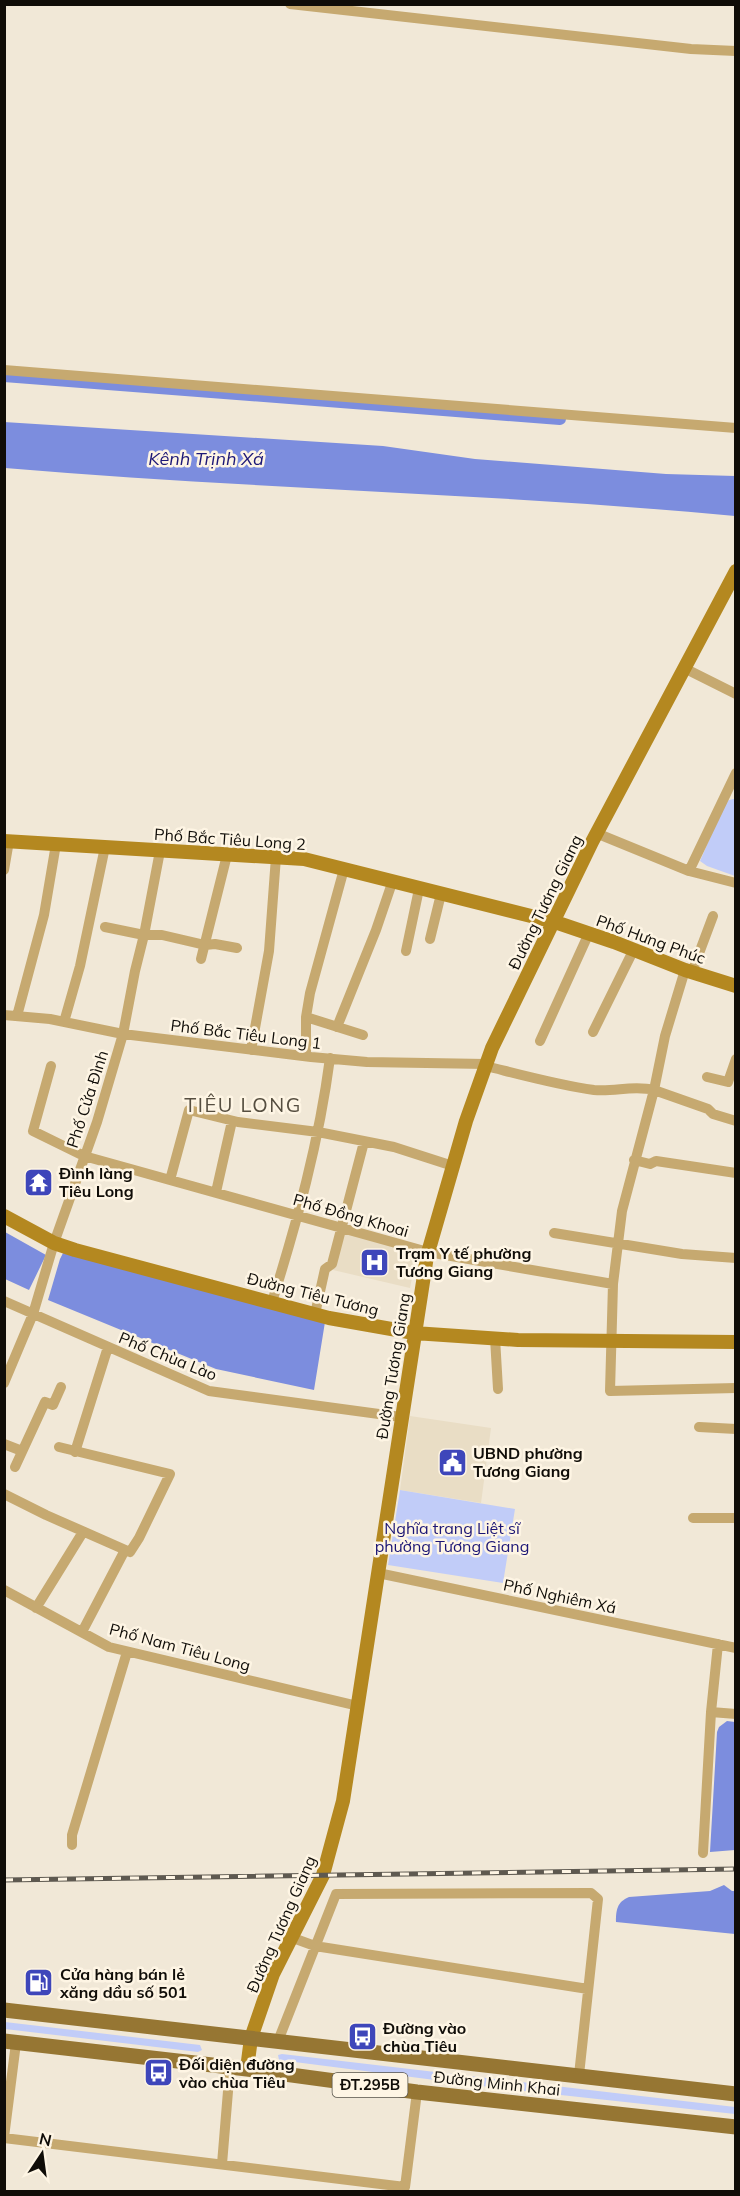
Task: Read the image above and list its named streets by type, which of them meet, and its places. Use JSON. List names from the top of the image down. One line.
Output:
{"streets":{"main road":["Phố Bắc Tiêu Long 2","Đường Tương Giang","Phố Hưng Phúc","Đường Tiêu Tương","Đường Minh Khai","ĐT.295B"],"street":["Phố Bắc Tiêu Long 1","Phố Cửa Đình","Phố Đồng Khoai","Phố Chùa Lào","Phố Nghiêm Xá","Phố Nam Tiêu Long"]},"crossings":[["Phố Bắc Tiêu Long 2","Đường Tương Giang"],["Phố Bắc Tiêu Long 2","Phố Hưng Phúc"],["Phố Bắc Tiêu Long 2","Phố Cửa Đình"],["Đường Tương Giang","Phố Hưng Phúc"],["Đường Tương Giang","Phố Bắc Tiêu Long 1"],["Đường Tương Giang","Phố Đồng Khoai"],["Đường Tương Giang","Đường Tiêu Tương"],["Đường Tương Giang","Phố Chùa Lào"],["Đường Tương Giang","Phố Nghiêm Xá"],["Đường Tương Giang","Phố Nam Tiêu Long"],["Đường Tương Giang","Đường Minh Khai"],["Phố Bắc Tiêu Long 1","Phố Cửa Đình"],["Phố Cửa Đình","Phố Đồng Khoai"],["Phố Cửa Đình","Đường Tiêu Tương"],["Phố Cửa Đình","Phố Chùa Lào"]],"districts":["TIÊU LONG"],"water":["Kênh Trịnh Xá"],"parks":["Nghĩa trang Liệt sĩ phường Tương Giang"],"places":{"temple":["Đình làng Tiêu Long"],"hospital":["Trạm Y tế phường Tương Giang"],"public building":["UBND phường Tương Giang"],"fuel station":["Cửa hàng bán lẻ xăng dầu số 501"],"bus stop":["Đường vào chùa Tiêu","Đối diện đường vào chùa Tiêu"]},"north":"top"}
